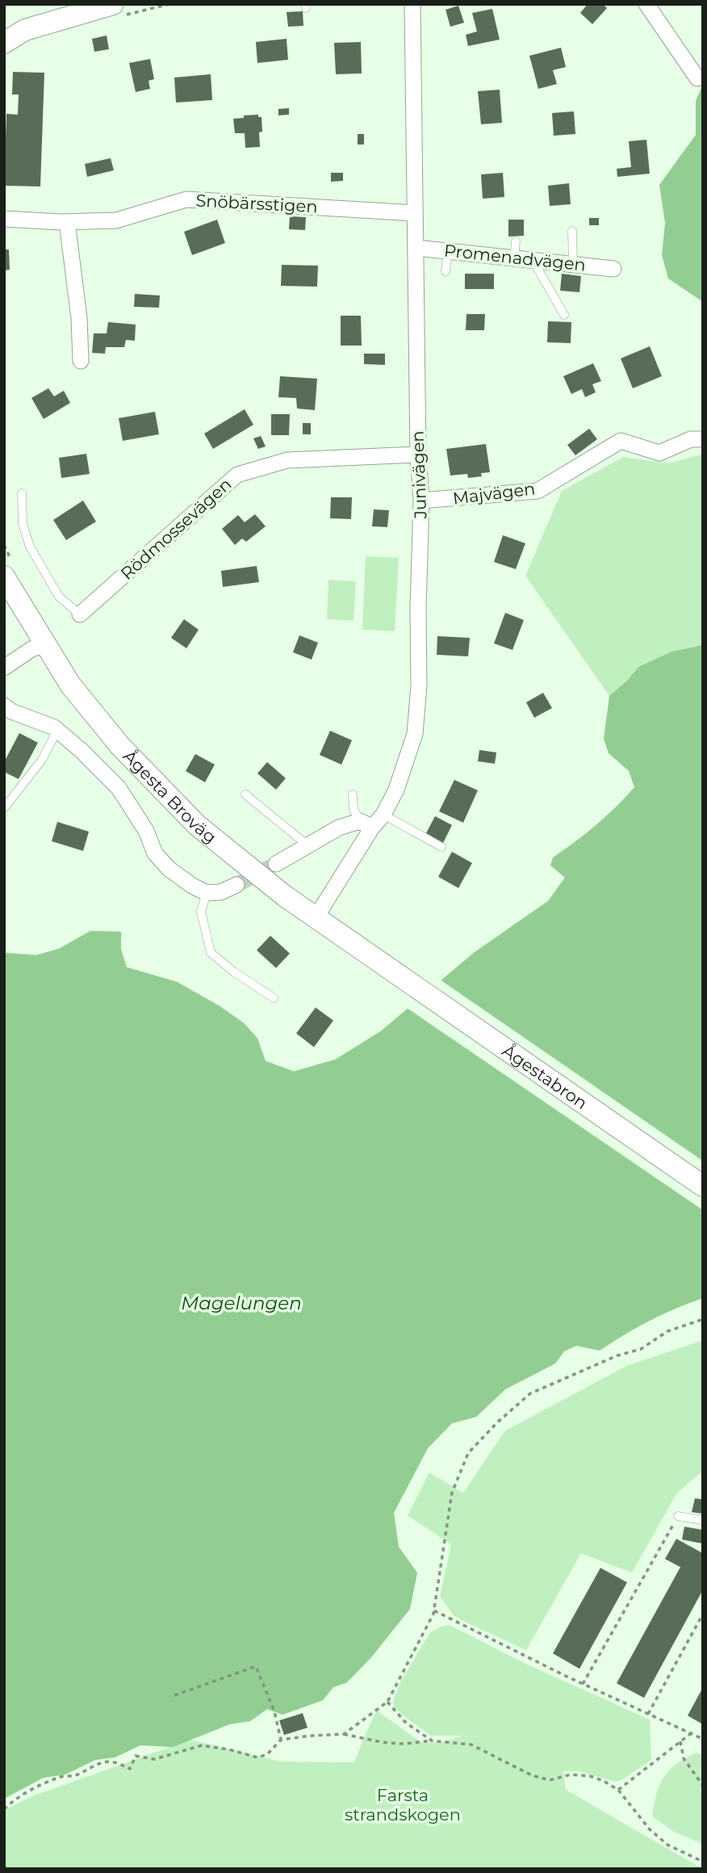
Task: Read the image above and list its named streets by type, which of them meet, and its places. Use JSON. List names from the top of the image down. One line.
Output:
{"streets":{"main road":["Ågesta Broväg","Ågestabron"],"street":["Snöbärsstigen","Promenadvägen","Junivägen","Majvägen","Rödmossevägen"]},"crossings":[["Snöbärsstigen","Junivägen"],["Promenadvägen","Junivägen"],["Junivägen","Majvägen"],["Junivägen","Rödmossevägen"],["Junivägen","Ågesta Broväg"],["Ågesta Broväg","Ågestabron"]],"water":["Magelungen"],"parks":["Farsta strandskogen"]}
